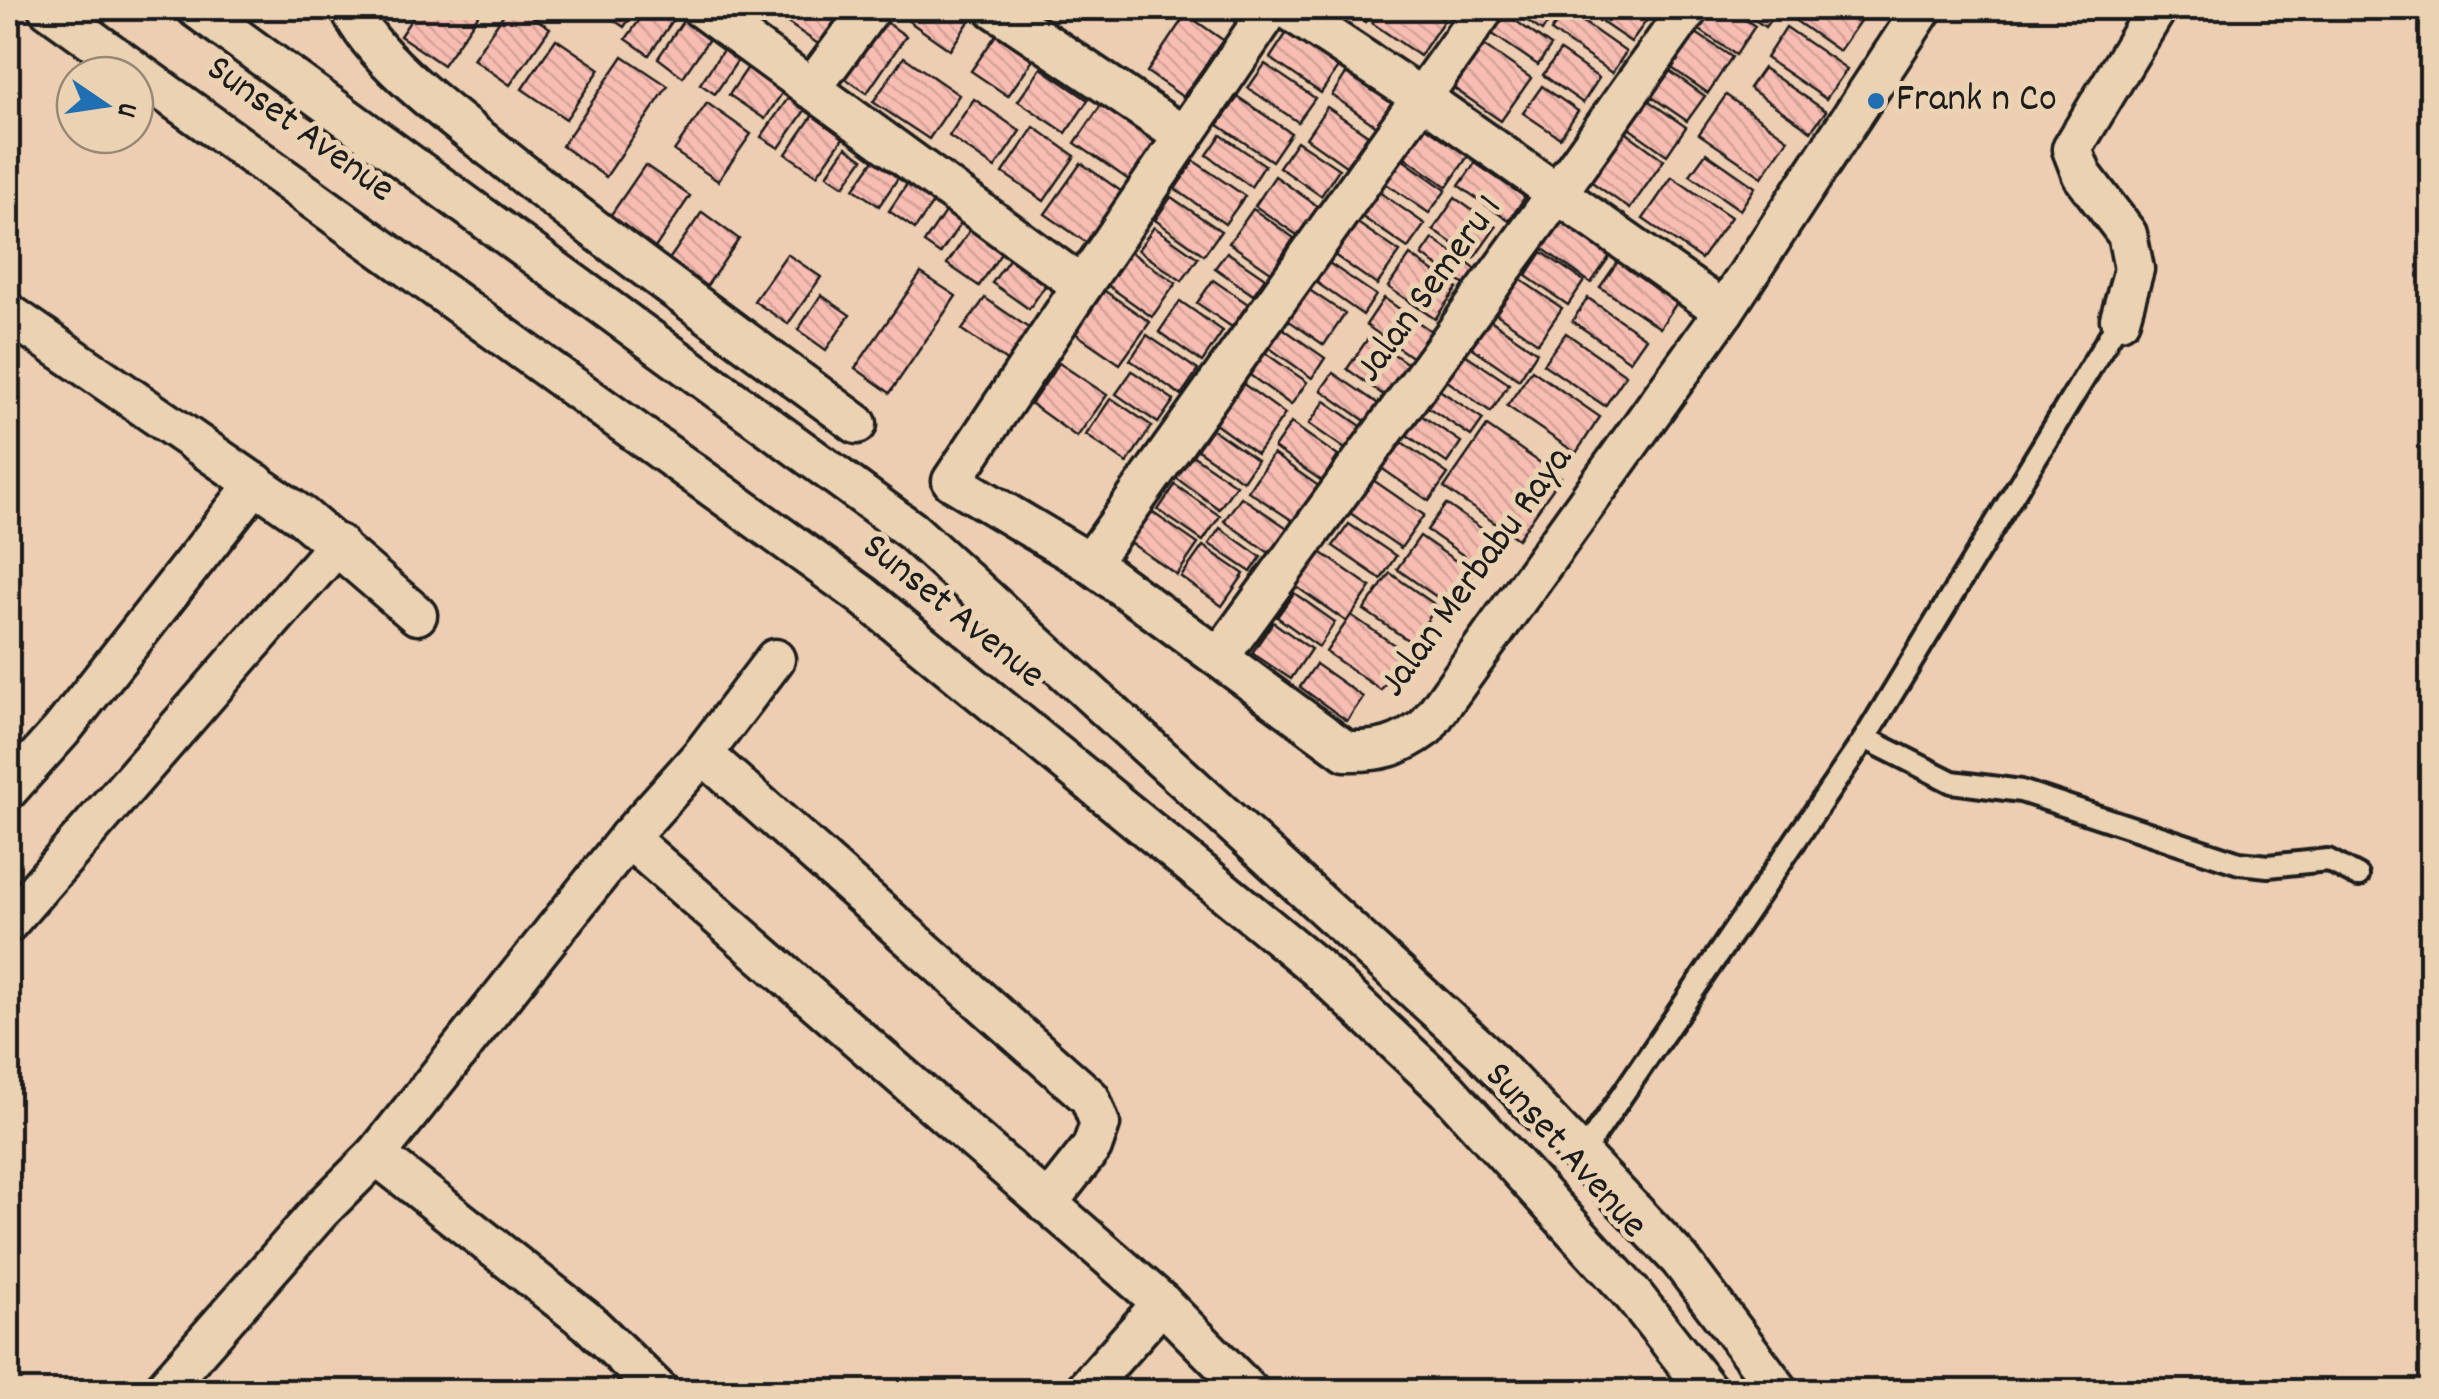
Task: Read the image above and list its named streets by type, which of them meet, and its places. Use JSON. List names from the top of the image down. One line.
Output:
{"streets":{"street":["Sunset Avenue","Jalan Semeru 1","Jalan Merbabu Raya"]},"crossings":[["Jalan Semeru 1","Jalan Merbabu Raya"]],"places":["Frank n Co"],"north":"right"}
